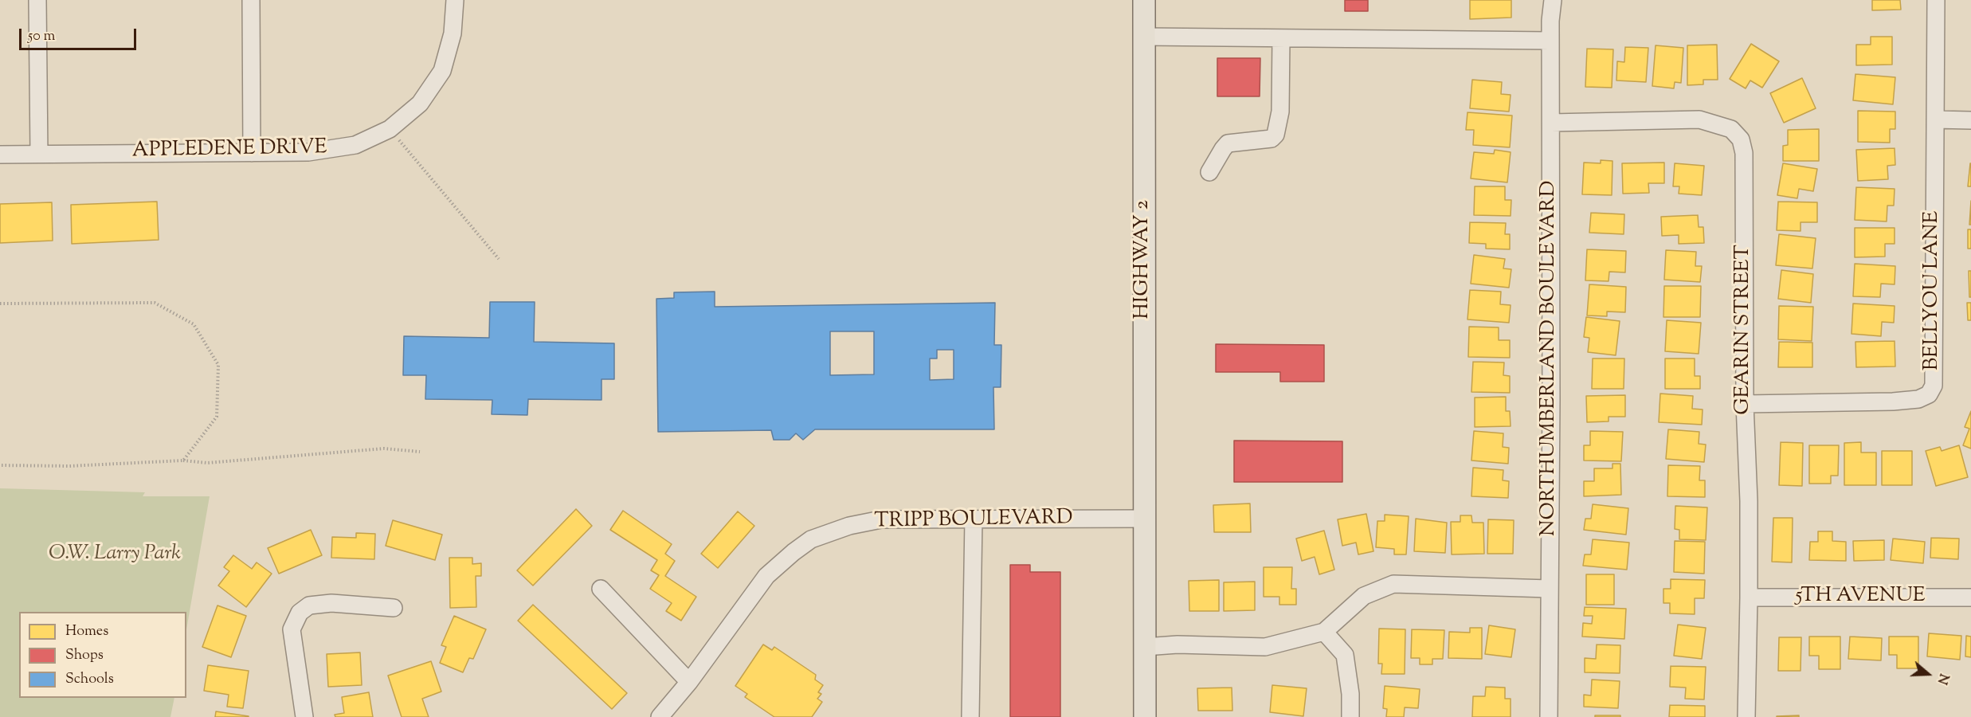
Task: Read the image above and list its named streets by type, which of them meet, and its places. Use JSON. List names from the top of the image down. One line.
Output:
{"streets":{"main road":["HIGHWAY 2"],"street":["APPLEDENE DRIVE","BELLYOU LANE","GEARIN STREET","NORTHUMBERLAND BOULEVARD","TRIPP BOULEVARD","5TH AVENUE"]},"crossings":[["HIGHWAY 2","TRIPP BOULEVARD"],["BELLYOU LANE","GEARIN STREET"],["GEARIN STREET","NORTHUMBERLAND BOULEVARD"],["GEARIN STREET","5TH AVENUE"]],"parks":["O.W. Larry Park"],"legend":["Homes","Shops","Schools"],"scale_bar":"50 m","north":"right"}
